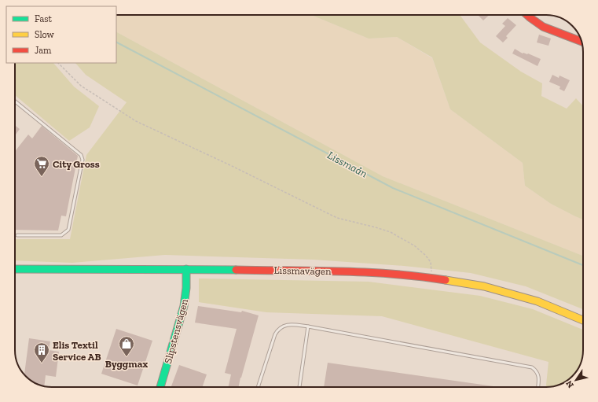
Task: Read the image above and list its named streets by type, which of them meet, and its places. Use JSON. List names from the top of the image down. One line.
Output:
{"streets":{"street":["Lissmavägen","Slipstensvägen"]},"crossings":[["Lissmavägen","Slipstensvägen"]],"water":["Lissmaån"],"places":{"supermarket":["City Gross"],"shop":["Byggmax"],"building":["Elis Textil Service AB"]},"legend":["Fast","Slow","Jam"],"north":"bottom left"}
